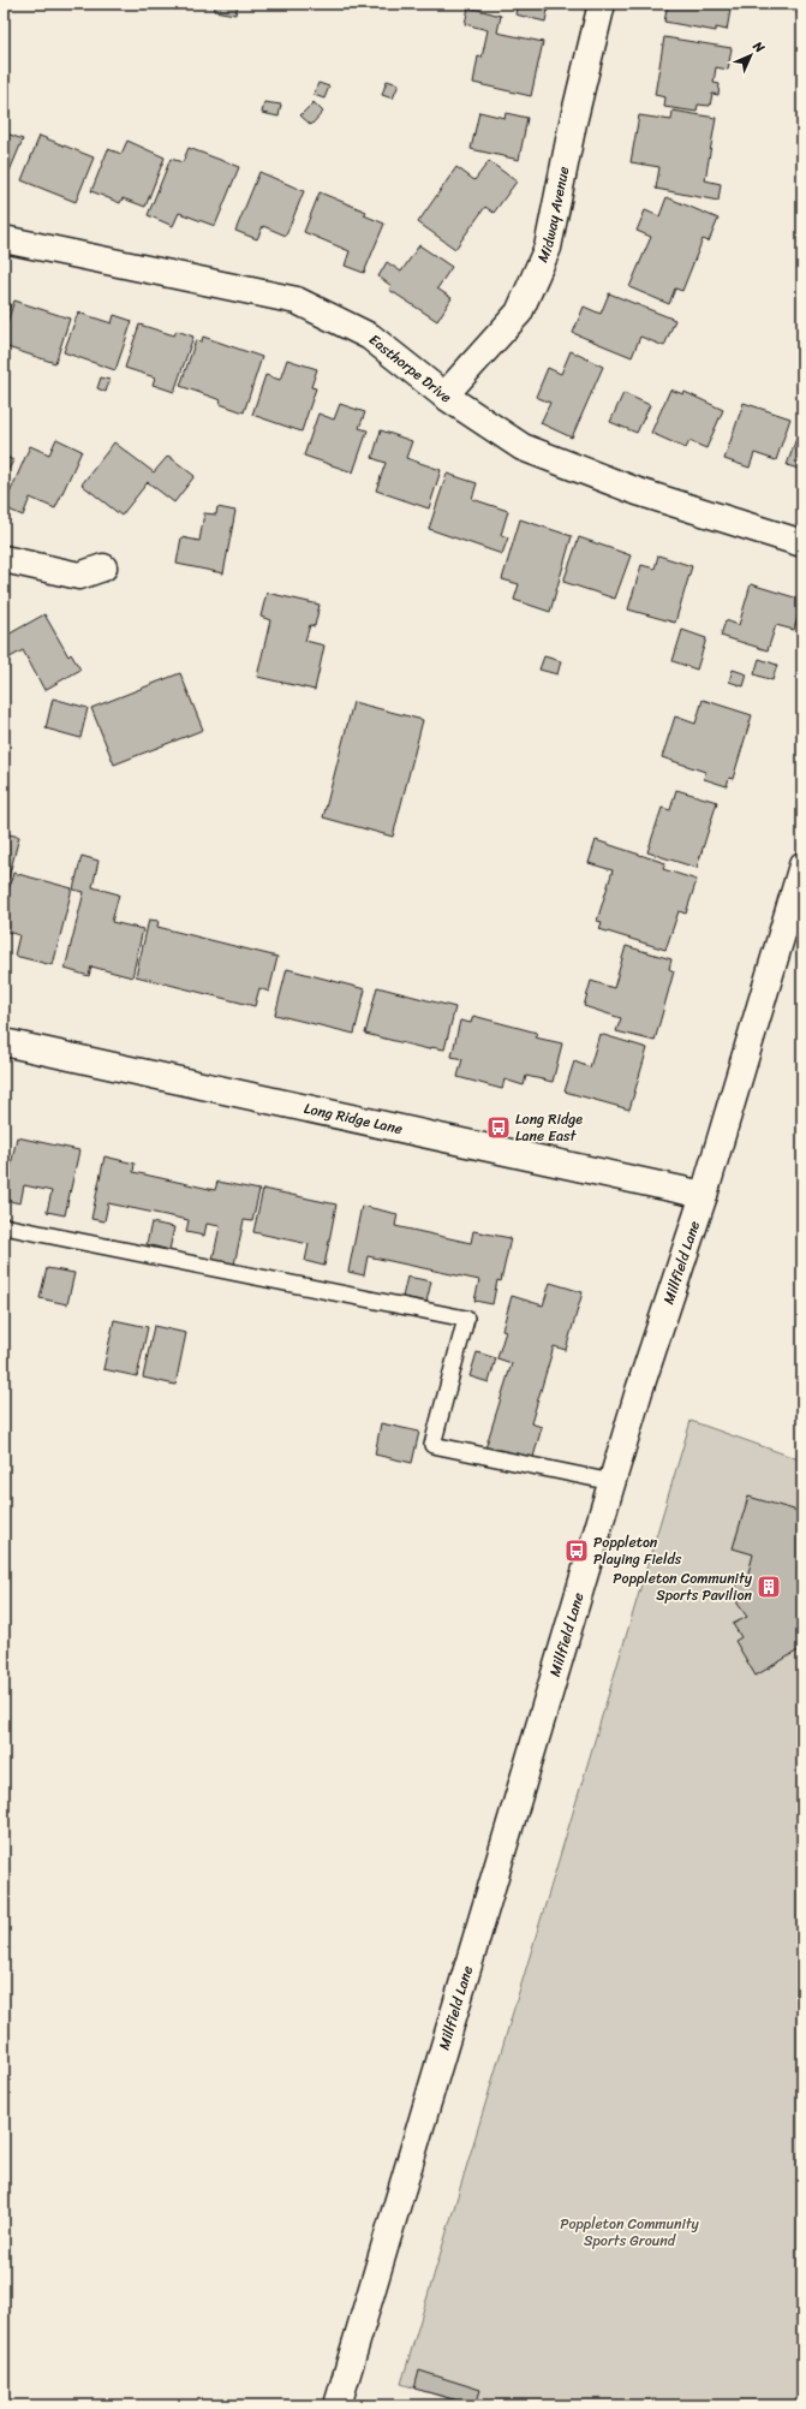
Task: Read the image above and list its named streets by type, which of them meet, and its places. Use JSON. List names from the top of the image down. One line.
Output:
{"streets":{"street":["Midway Avenue","Easthorpe Drive","Long Ridge Lane","Millfield Lane"]},"crossings":[["Midway Avenue","Easthorpe Drive"],["Long Ridge Lane","Millfield Lane"]],"parks":["Poppleton Community Sports Ground"],"places":{"bus stop":["Long Ridge Lane East","Poppleton Playing Fields"],"building":["Poppleton Community Sports Pavilion"]},"north":"top right"}
